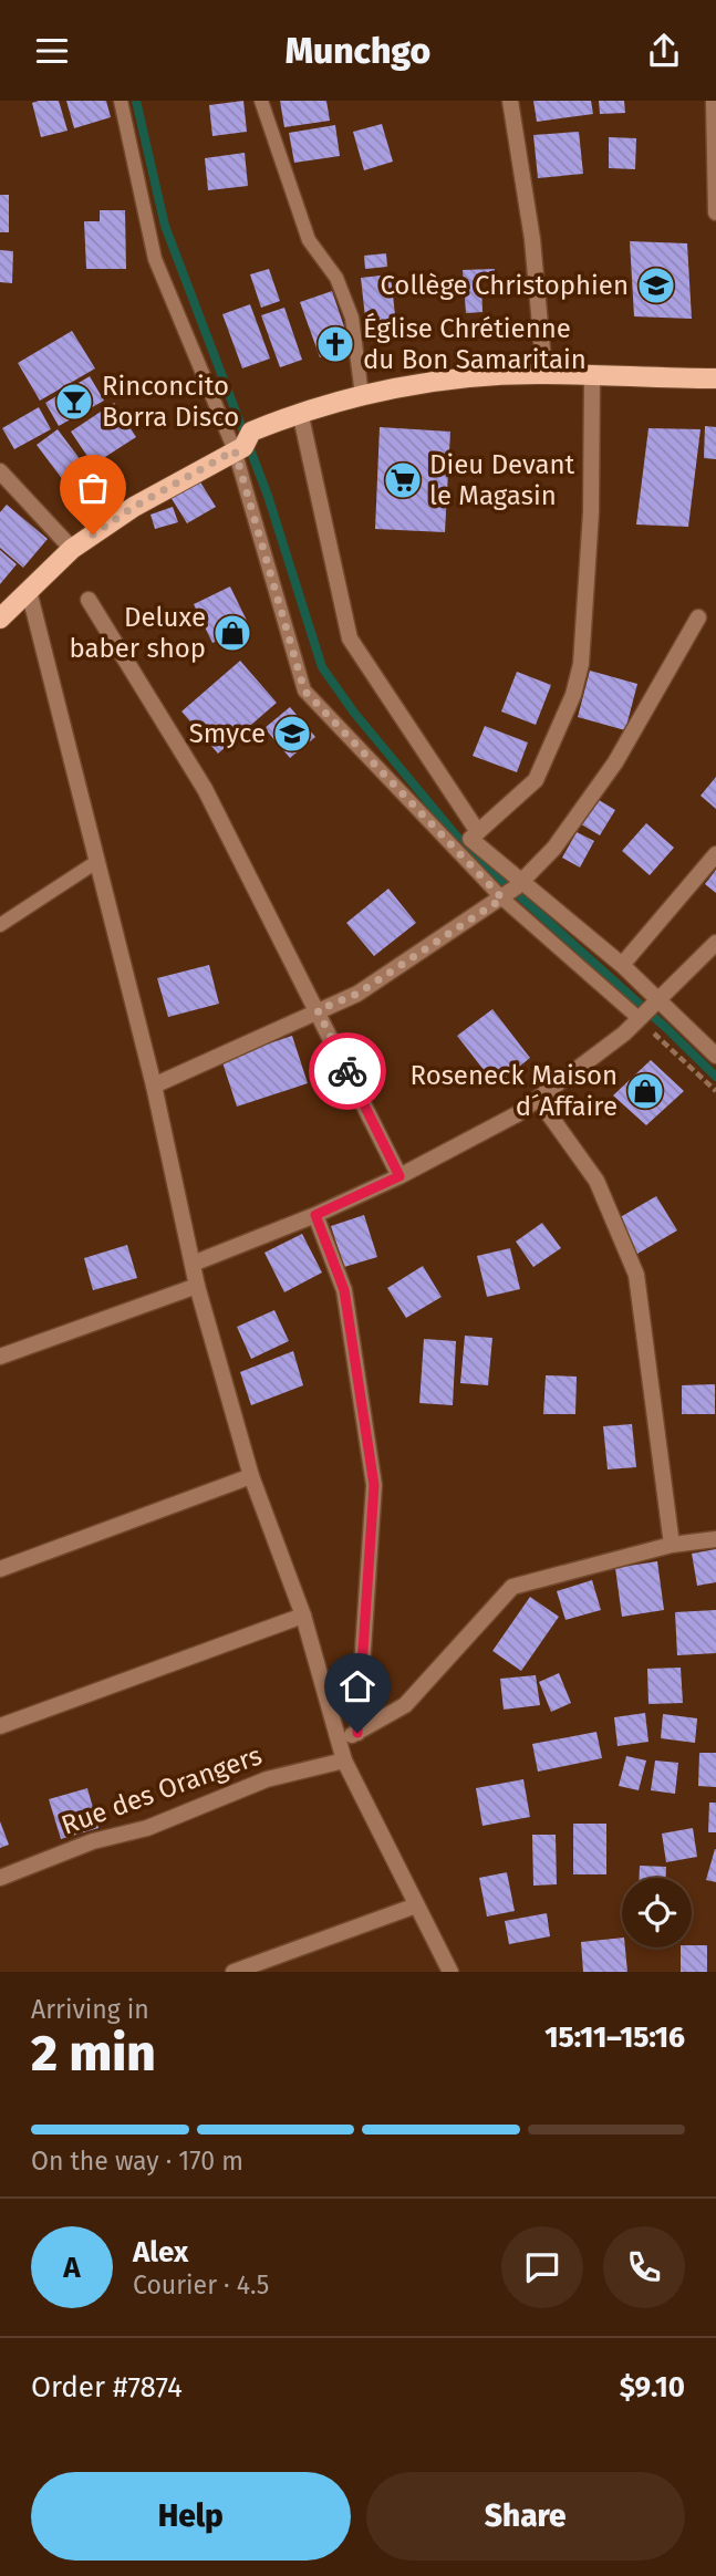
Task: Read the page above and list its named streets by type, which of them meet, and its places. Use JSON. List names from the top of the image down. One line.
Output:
{"streets":{"street":["Rue des Orangers"]},"places":{"school or university":["Collège Christophien","Smyce"],"church":["Église Chrétienne du Bon Samaritain"],"bar":["Rinconcito Borra Disco"],"supermarket":["Dieu Devant le Magasin"],"shop":["Deluxe baber shop","Roseneck Maison d´Affaire"]},"page":{"header":"Munchgo","heading":["2 min","Arriving in","15:11–15:16"],"panel":["Alex","Courier · 4.5","Order #7874","$9.10"],"bar":"On the way · 170 m","round":"A","buttons":["Help","Share"]}}
